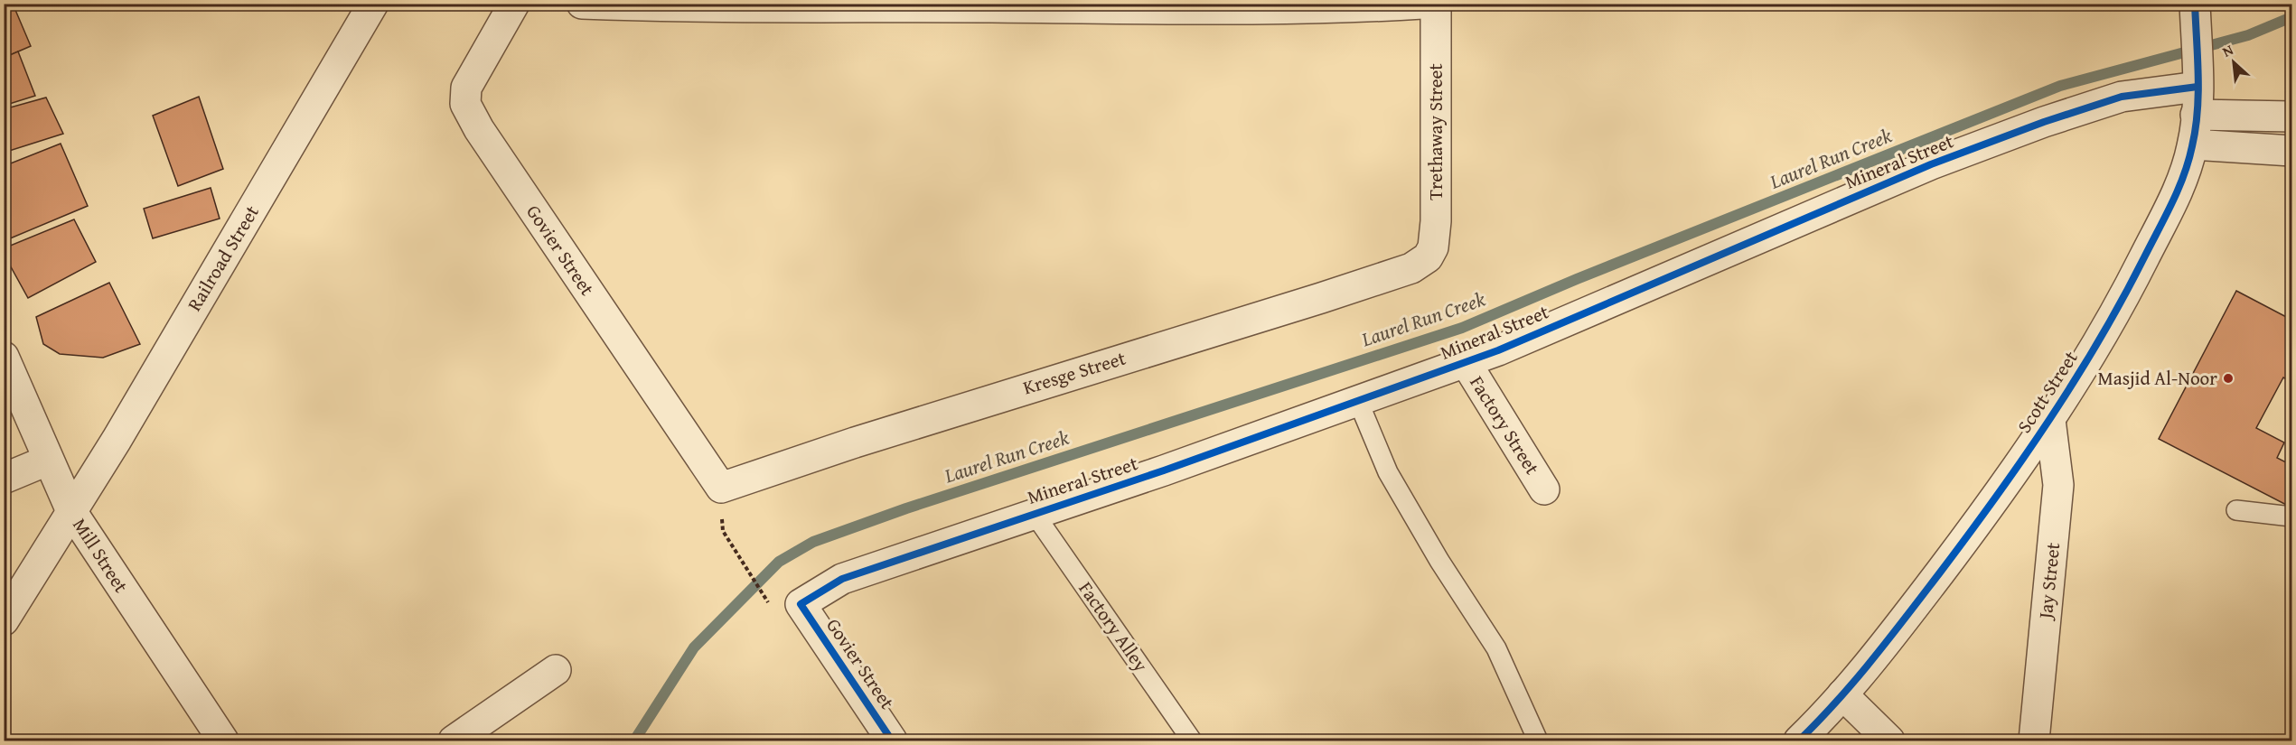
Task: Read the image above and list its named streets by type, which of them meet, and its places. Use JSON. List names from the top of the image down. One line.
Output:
{"streets":{"street":["Trethaway Street","Mineral Street","Govier Street","Railroad Street","Kresge Street","Scott Street","Factory Street","Mill Street","Jay Street"],"lane":["Factory Alley"]},"crossings":[["Trethaway Street","Kresge Street"],["Mineral Street","Govier Street"],["Mineral Street","Scott Street"],["Mineral Street","Factory Street"],["Mineral Street","Factory Alley"],["Govier Street","Kresge Street"],["Railroad Street","Mill Street"],["Scott Street","Jay Street"]],"water":["Laurel Run Creek"],"places":["Masjid Al-Noor"],"north":"top left"}
